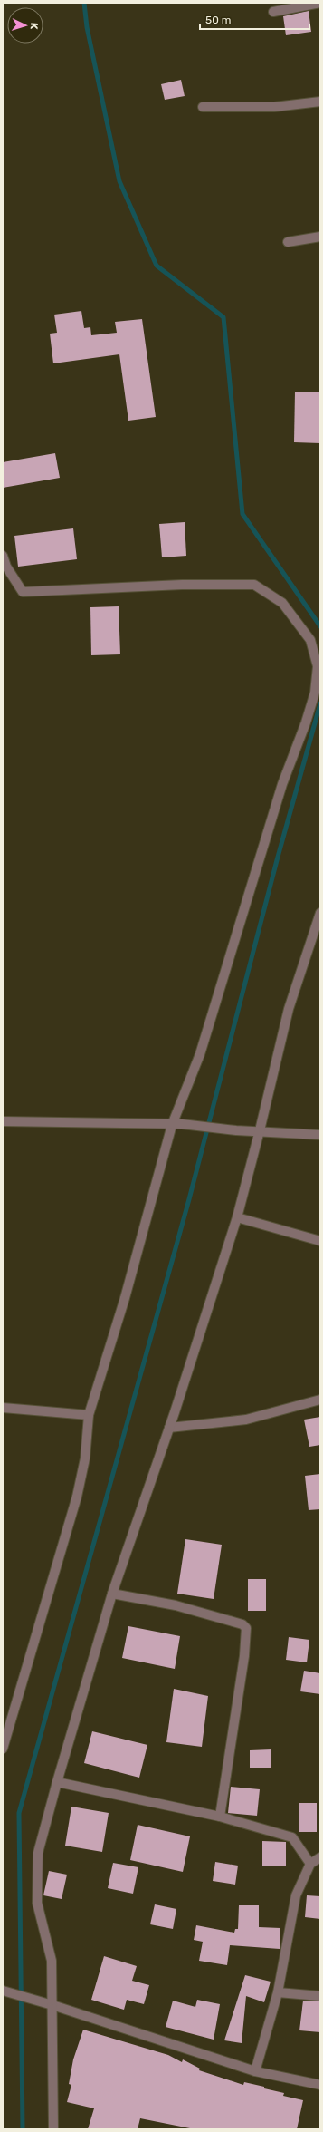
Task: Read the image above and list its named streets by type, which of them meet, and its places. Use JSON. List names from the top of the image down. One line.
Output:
{"scale_bar":"50 m","north":"right"}
